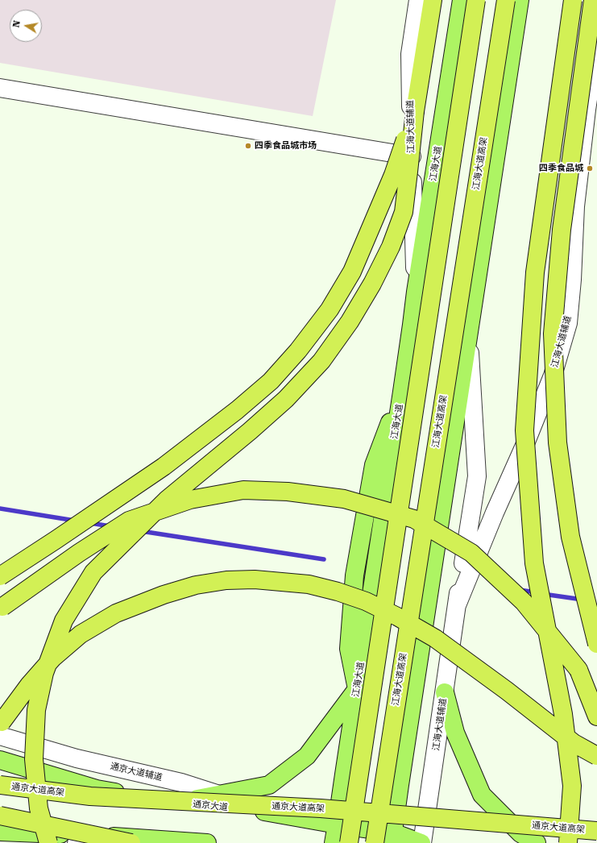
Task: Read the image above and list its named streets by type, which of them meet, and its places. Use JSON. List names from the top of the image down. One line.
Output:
{"streets":{"highway":["江海大道高架","通京大道高架"],"main road":["江海大道","通京大道"],"street":["江海大道辅道","通京大道辅道"]},"crossings":[["江海大道辅道","江海大道"],["江海大道辅道","通京大道"],["江海大道","通京大道"],["通京大道辅道","通京大道"]],"places":["四季食品城市场","四季食品城"],"north":"left"}
